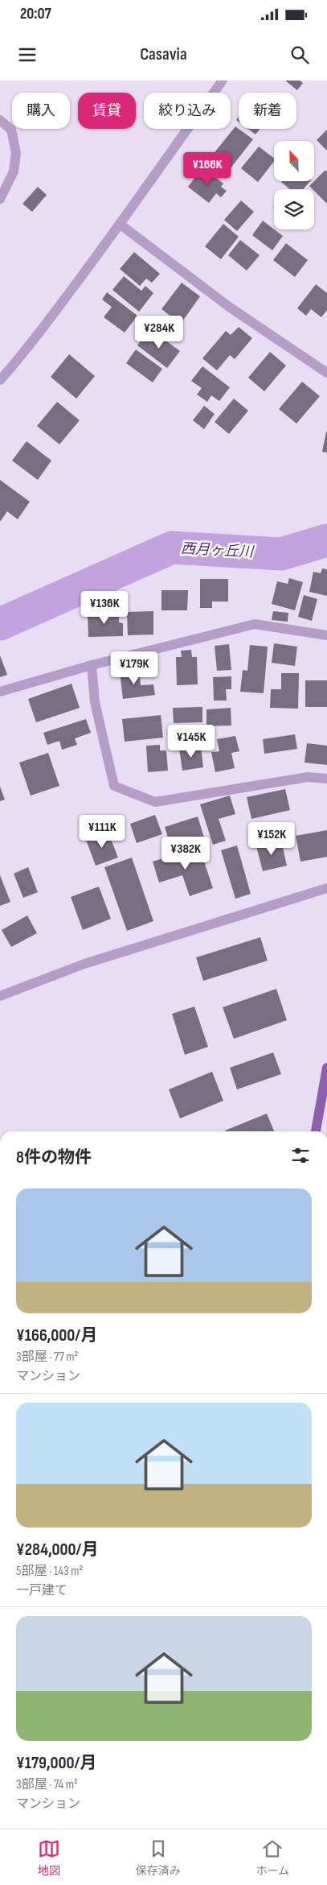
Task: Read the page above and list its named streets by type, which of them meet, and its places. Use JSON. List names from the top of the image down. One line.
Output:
{"water":["西月ヶ丘川"],"north":"top left","page":{"status":"20:07","header":"Casavia","chip":["購入","賃貸","絞り込み","新着"],"price":["¥166K","¥284K","¥136K","¥179K","¥145K","¥111K","¥152K","¥382K"],"heading":"8件の物件","list":[{"name":"¥166,000/月","note":"3部屋 · 77 m² · マンション"},{"name":"¥284,000/月","note":"5部屋 · 143 m² · 一戸建て"},{"name":"¥179,000/月","note":"3部屋 · 74 m² · マンション"}],"tabs":["地図","保存済み","ホーム"]}}
